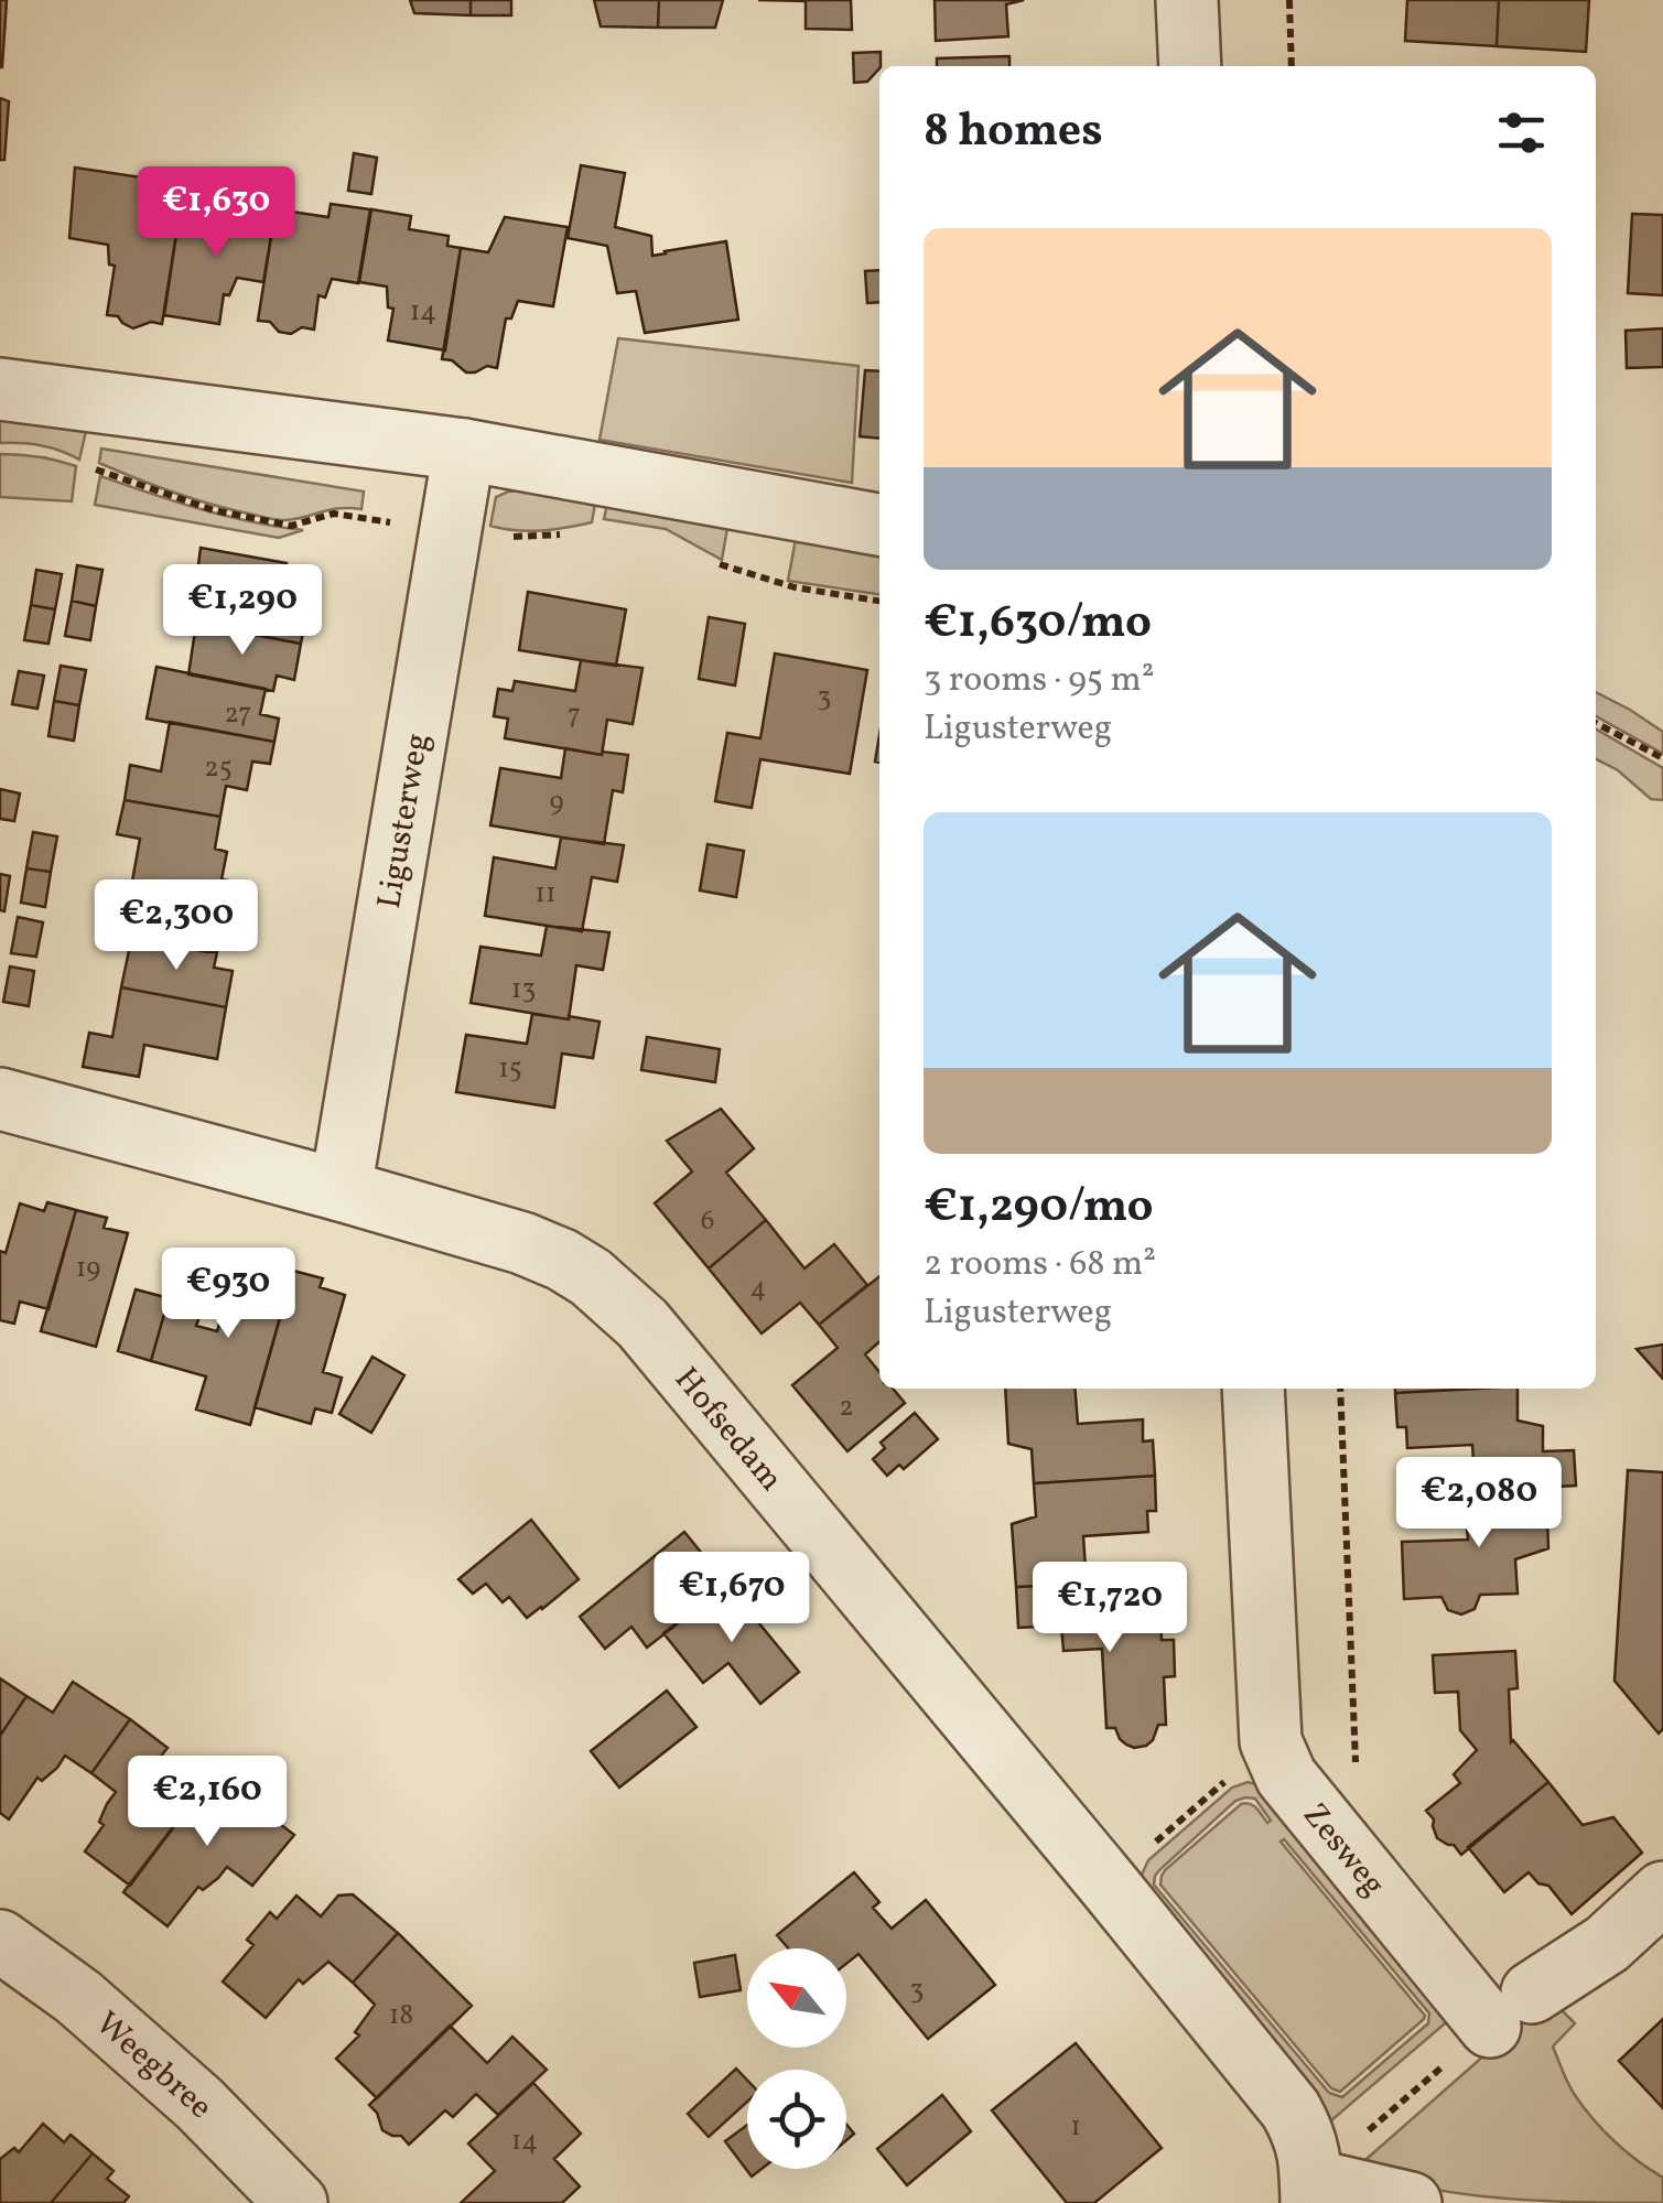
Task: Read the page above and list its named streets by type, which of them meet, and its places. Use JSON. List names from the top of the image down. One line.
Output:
{"streets":{"street":["Ligusterweg","Hofsedam","Zesweg","Weegbree"]},"crossings":[["Ligusterweg","Hofsedam"]],"house_numbers":["14","3","27","7","25","9","11","13","15","6","19","4","2","3","18","1","14"],"north":"top left","page":{"heading":"8 homes","price":["€1,630","€1,290","€2,300","€930","€2,080","€1,670","€1,720","€2,160"],"list":[{"name":"€1,630/mo","note":"3 rooms · 95 m² · Ligusterweg"},{"name":"€1,290/mo","note":"2 rooms · 68 m² · Ligusterweg"}]}}
